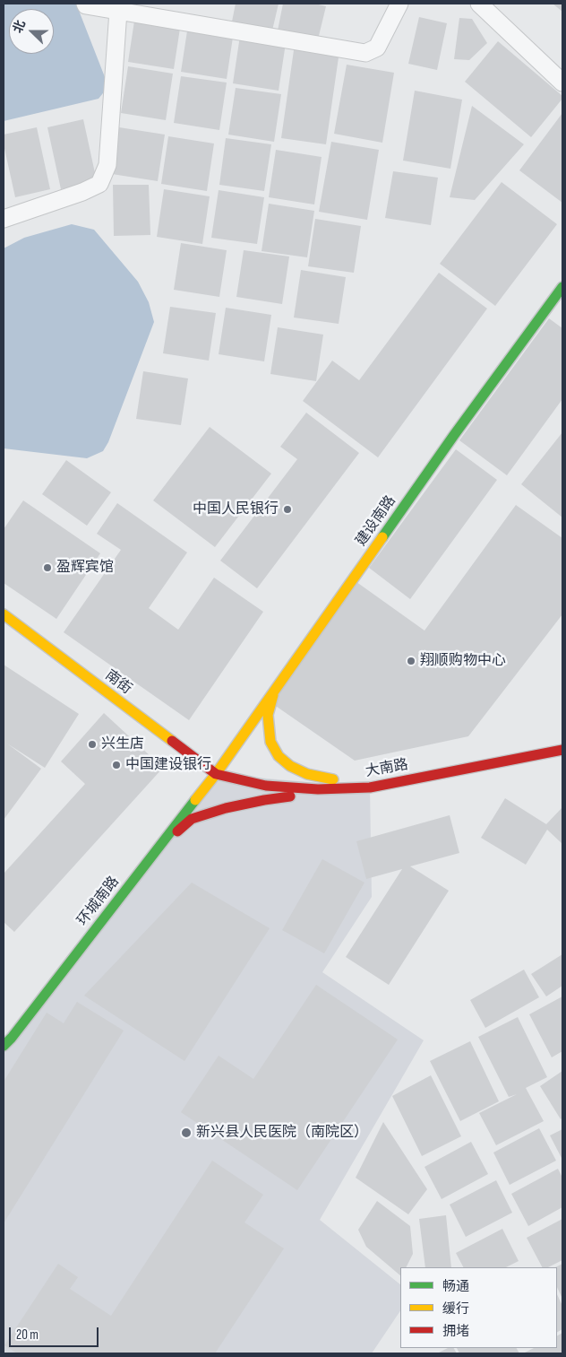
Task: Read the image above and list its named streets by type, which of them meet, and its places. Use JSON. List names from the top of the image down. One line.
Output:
{"streets":{"street":["建设南路","南街","大南路","环城南路"]},"crossings":[["建设南路","南街"],["建设南路","大南路"],["建设南路","环城南路"],["南街","大南路"],["南街","环城南路"],["大南路","环城南路"]],"places":["中国人民银行","盈辉宾馆","翔顺购物中心","兴生店","中国建设银行","新兴县人民医院（南院区）"],"legend":["畅通","缓行","拥堵"],"scale_bar":"20 m","north":"left"}
